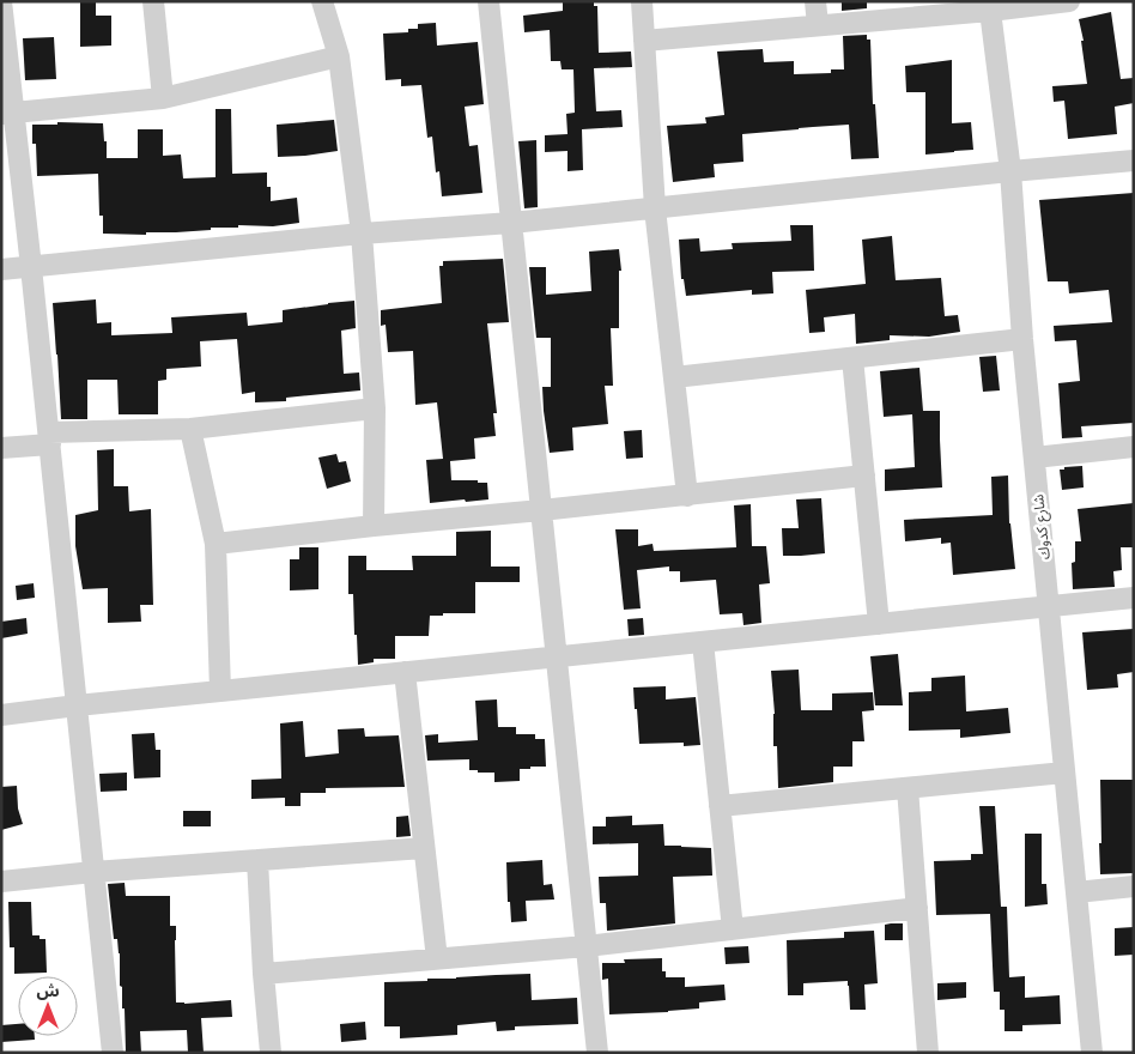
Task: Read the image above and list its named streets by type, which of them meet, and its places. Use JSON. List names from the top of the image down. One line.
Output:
{"streets":{"street":["شارع كدوك"]},"north":"top"}
